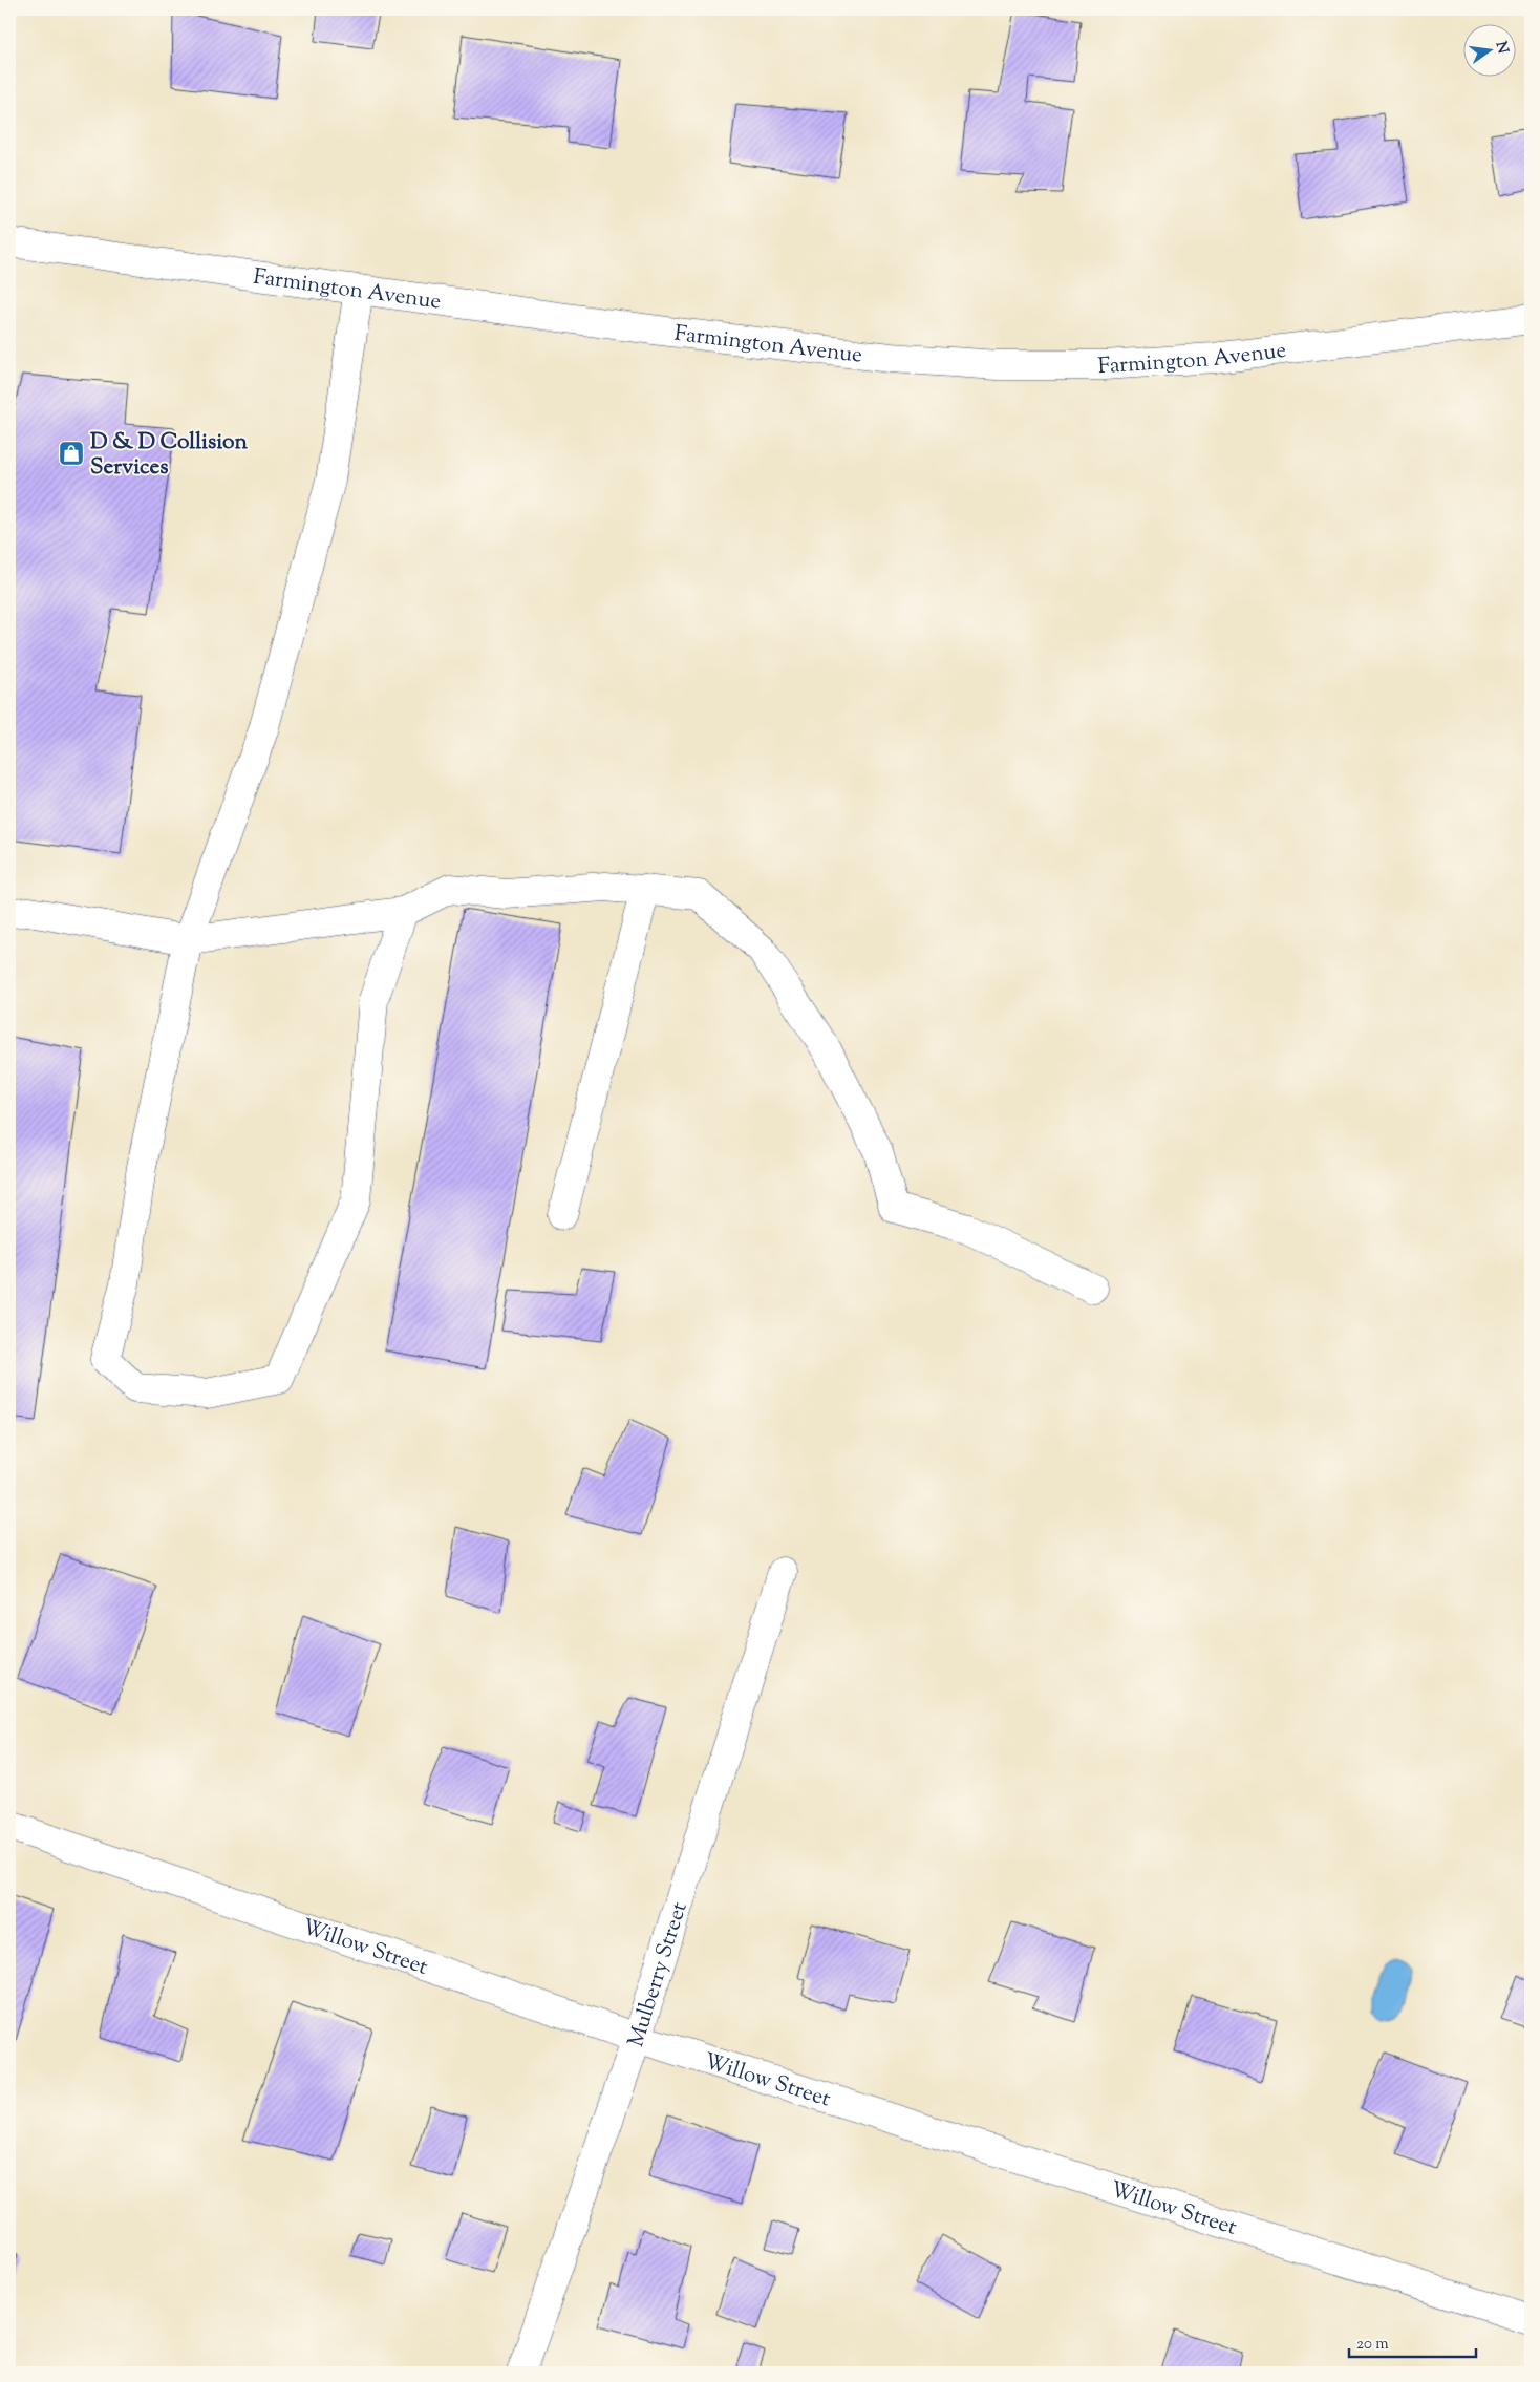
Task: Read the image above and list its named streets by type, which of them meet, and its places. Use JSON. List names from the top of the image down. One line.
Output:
{"streets":{"street":["Farmington Avenue","Willow Street","Mulberry Street"]},"crossings":[["Willow Street","Mulberry Street"]],"places":{"shop":["D & D Collision Services"]},"scale_bar":"20 m","north":"right"}
